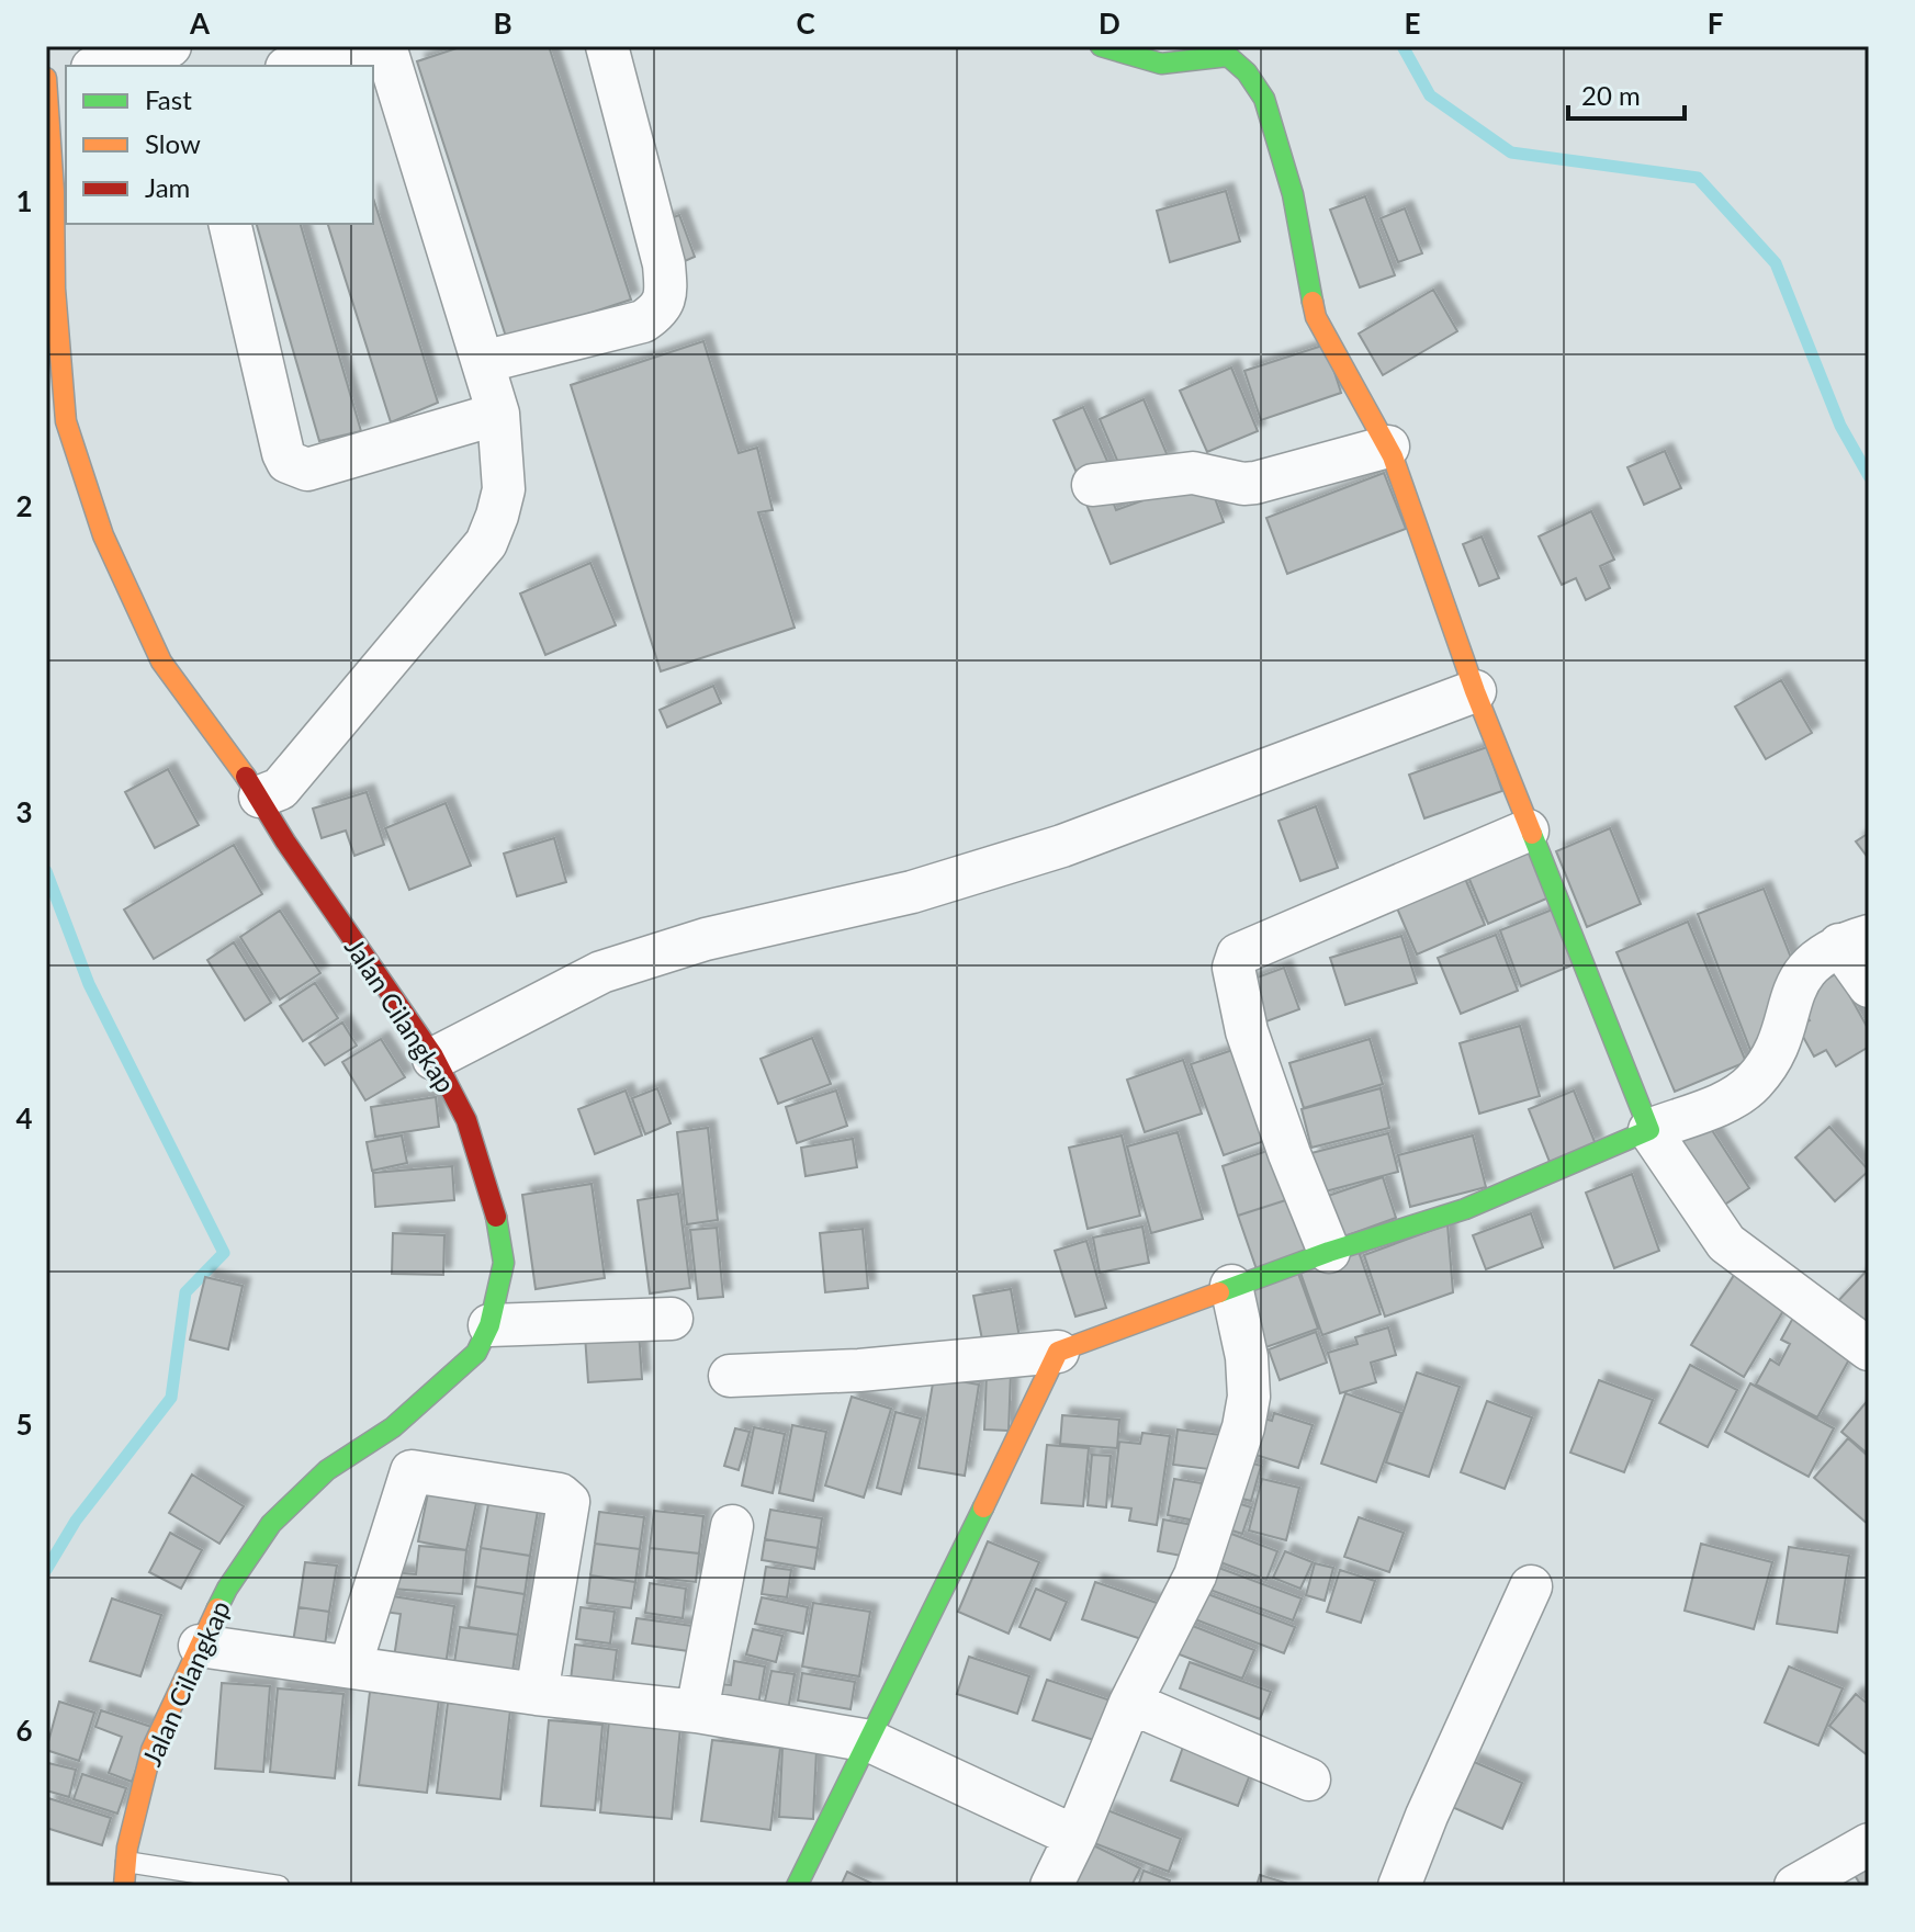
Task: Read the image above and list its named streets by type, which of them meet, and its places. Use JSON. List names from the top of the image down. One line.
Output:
{"streets":{"street":["Jalan Cilangkap"]},"legend":["Fast","Slow","Jam"],"scale_bar":"20 m","grid":{"columns":["A","B","C","D","E","F"],"rows":["1","2","3","4","5","6"]}}
